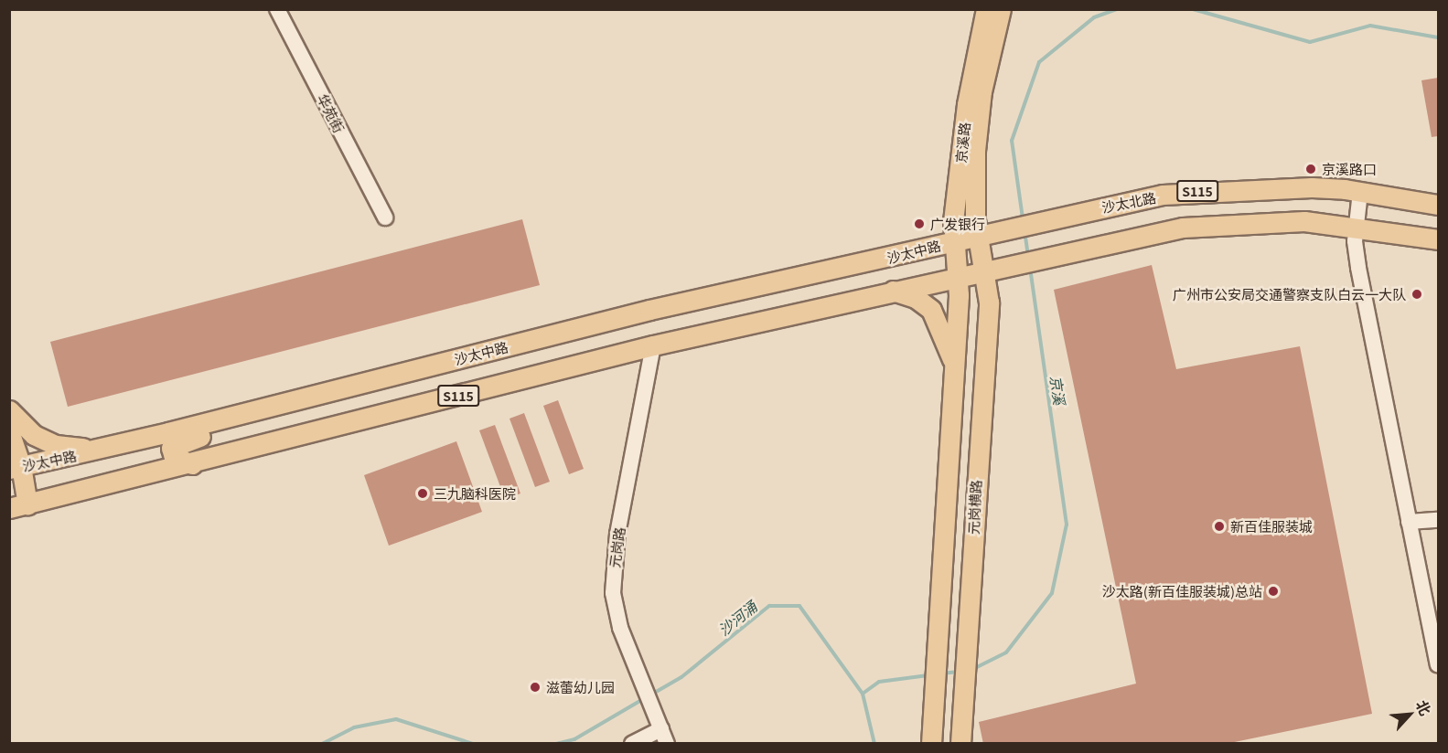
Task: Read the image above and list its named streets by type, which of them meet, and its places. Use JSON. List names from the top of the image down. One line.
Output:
{"streets":{"main road":["京溪路","S115","沙太北路","沙太中路","元岗横路"],"street":["华苑街","元岗路"]},"crossings":[["京溪路","S115"],["京溪路","沙太北路"],["京溪路","沙太中路"],["京溪路","元岗横路"],["S115","元岗横路"],["S115","元岗路"],["沙太北路","沙太中路"]],"water":["京溪","沙河涌"],"places":["京溪路口","广发银行","广州市公安局交通警察支队白云一大队","三九脑科医院","新百佳服装城","沙太路(新百佳服装城)总站","滋蕾幼儿园"],"north":"top right"}
